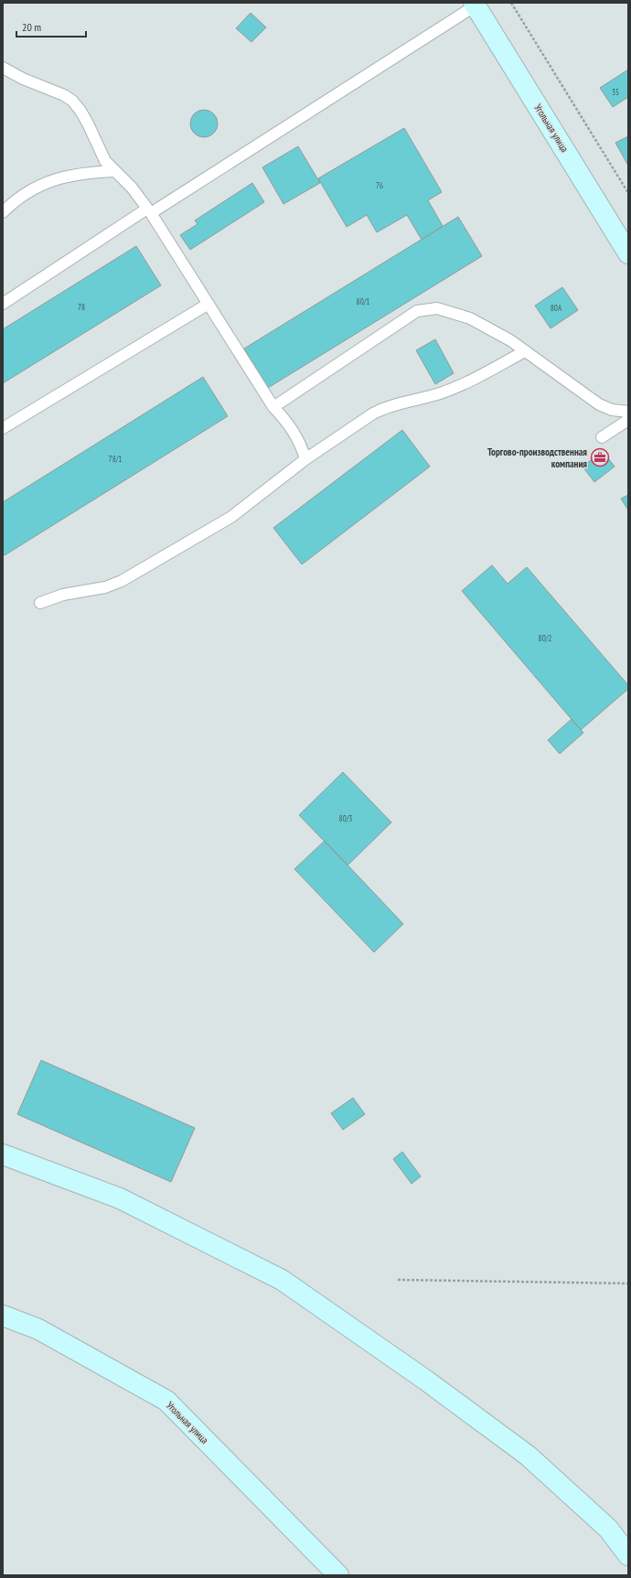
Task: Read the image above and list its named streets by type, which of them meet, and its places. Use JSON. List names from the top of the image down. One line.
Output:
{"streets":{"main road":["Угольная улица"]},"places":{"office":["Торгово-производственная компания"]},"house_numbers":["35","76","80/1","78","80А","78/1","80/2","80/3"],"scale_bar":"20 m"}
